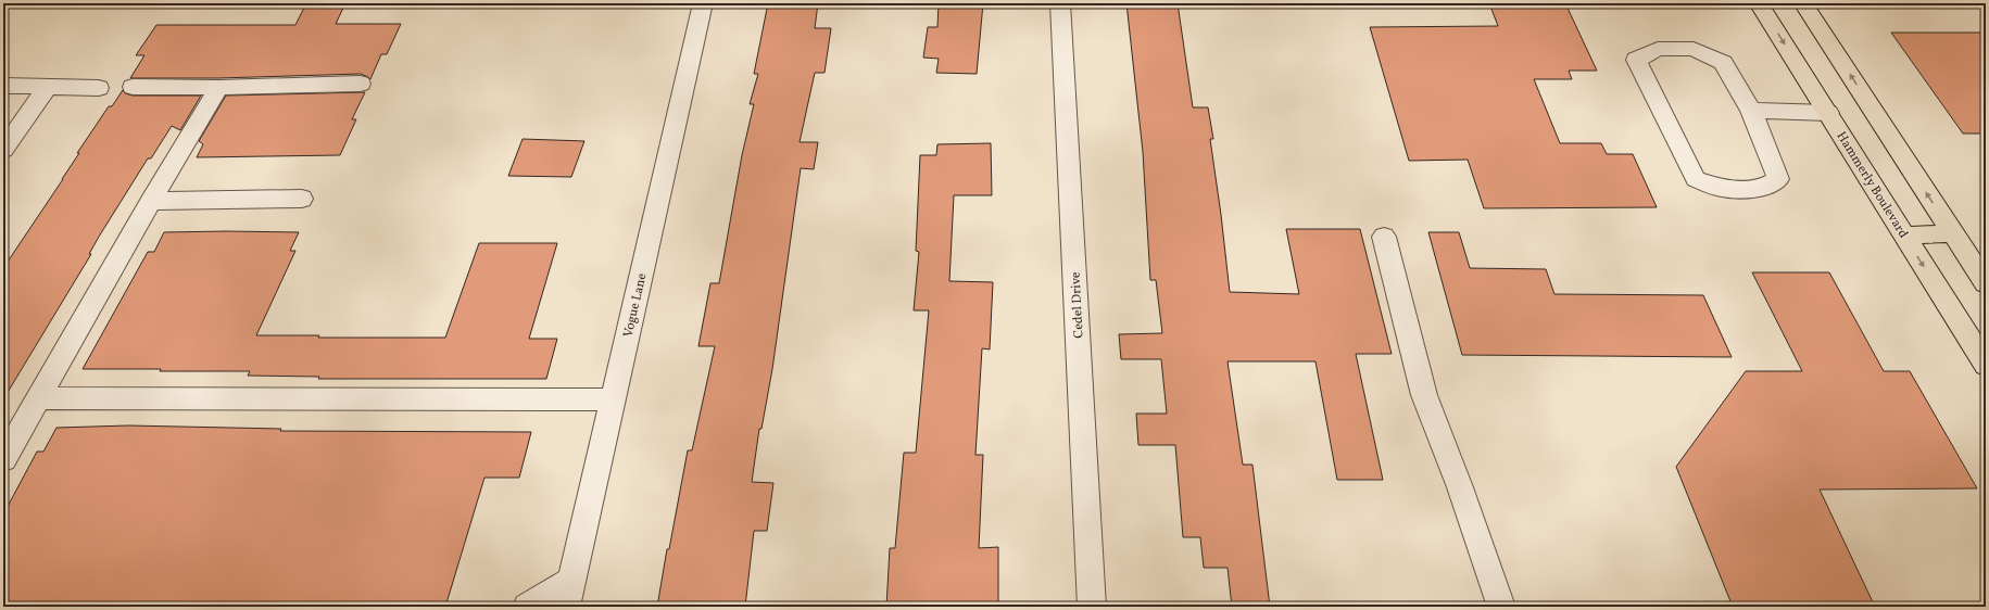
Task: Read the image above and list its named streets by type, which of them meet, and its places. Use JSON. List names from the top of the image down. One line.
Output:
{"streets":{"main road":["Hammerly Boulevard"],"street":["Vogue Lane","Cedel Drive"]}}
